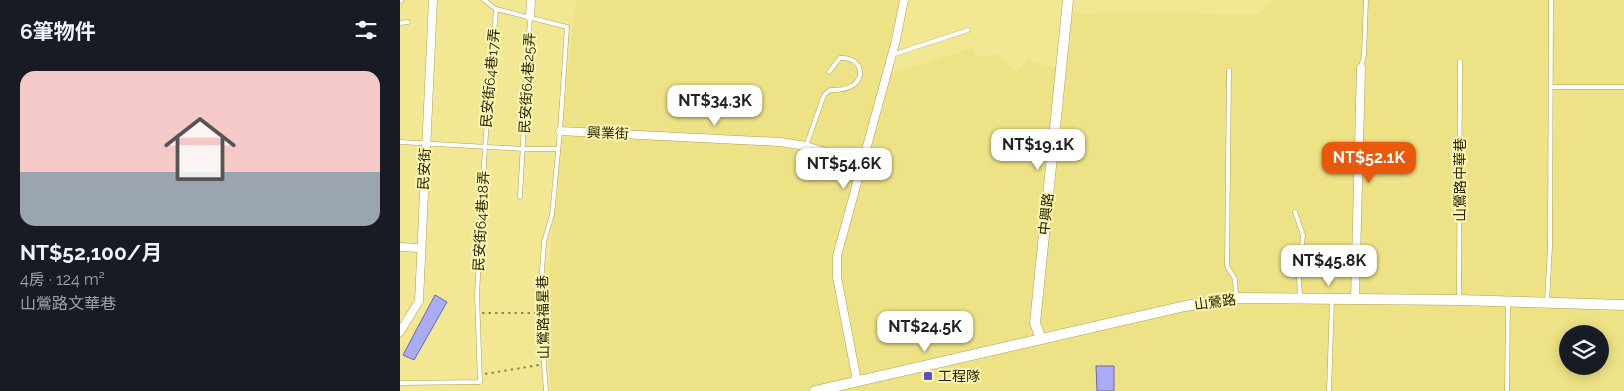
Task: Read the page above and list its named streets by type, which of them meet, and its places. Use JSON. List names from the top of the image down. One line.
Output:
{"streets":{"street":["興業街","民安街","中興路","山鶯路"],"lane":["民安街64巷17弄","民安街64巷25弄","山鶯路中華巷","民安街64巷18弄","山鶯路福星巷"]},"crossings":[["民安街64巷17弄","民安街64巷18弄"],["民安街64巷25弄","山鶯路福星巷"],["興業街","山鶯路福星巷"],["山鶯路中華巷","山鶯路"],["中興路","山鶯路"]],"places":{"transit":["工程隊"]},"page":{"heading":"6筆物件","list":[{"name":"NT$52,100/月","note":"4房 · 124 m² · 山鶯路文華巷"}],"price":["NT$34.3K","NT$19.1K","NT$52.1K","NT$54.6K","NT$45.8K","NT$24.5K"]}}
